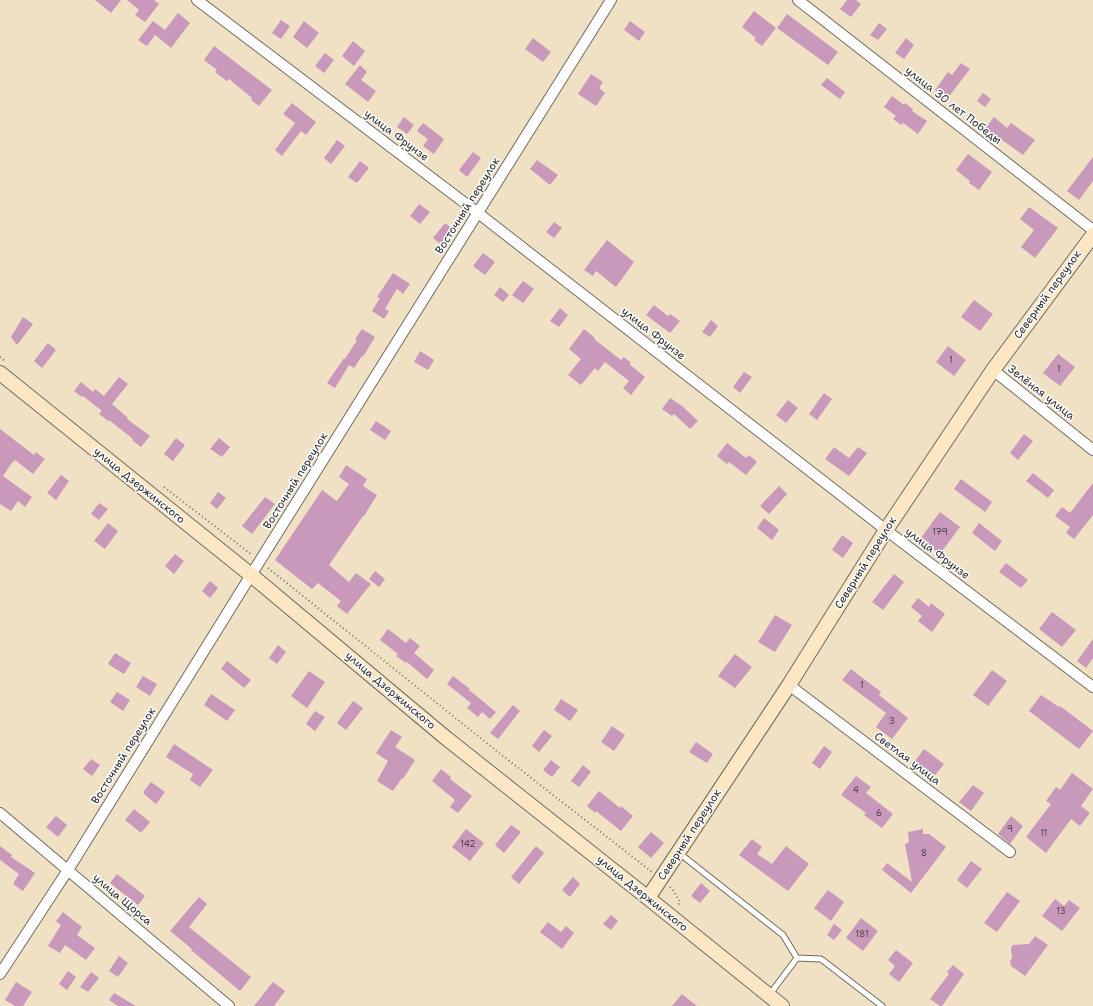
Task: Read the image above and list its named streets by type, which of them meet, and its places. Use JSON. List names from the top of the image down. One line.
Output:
{"streets":{"street":["улица 30 лет Победы","улица Фрунзе","Восточный переулок","Северный переулок","Зелёная улица","улица Дзержинского","Светлая улица","улица Щорса"]},"crossings":[["улица Фрунзе","Восточный переулок"],["улица Фрунзе","Северный переулок"],["Восточный переулок","улица Дзержинского"],["Восточный переулок","улица Щорса"],["Северный переулок","Зелёная улица"],["Северный переулок","улица Дзержинского"],["Северный переулок","Светлая улица"]],"house_numbers":["1","1","179","1","3","4","6","9","11","142","8","13","181"]}
